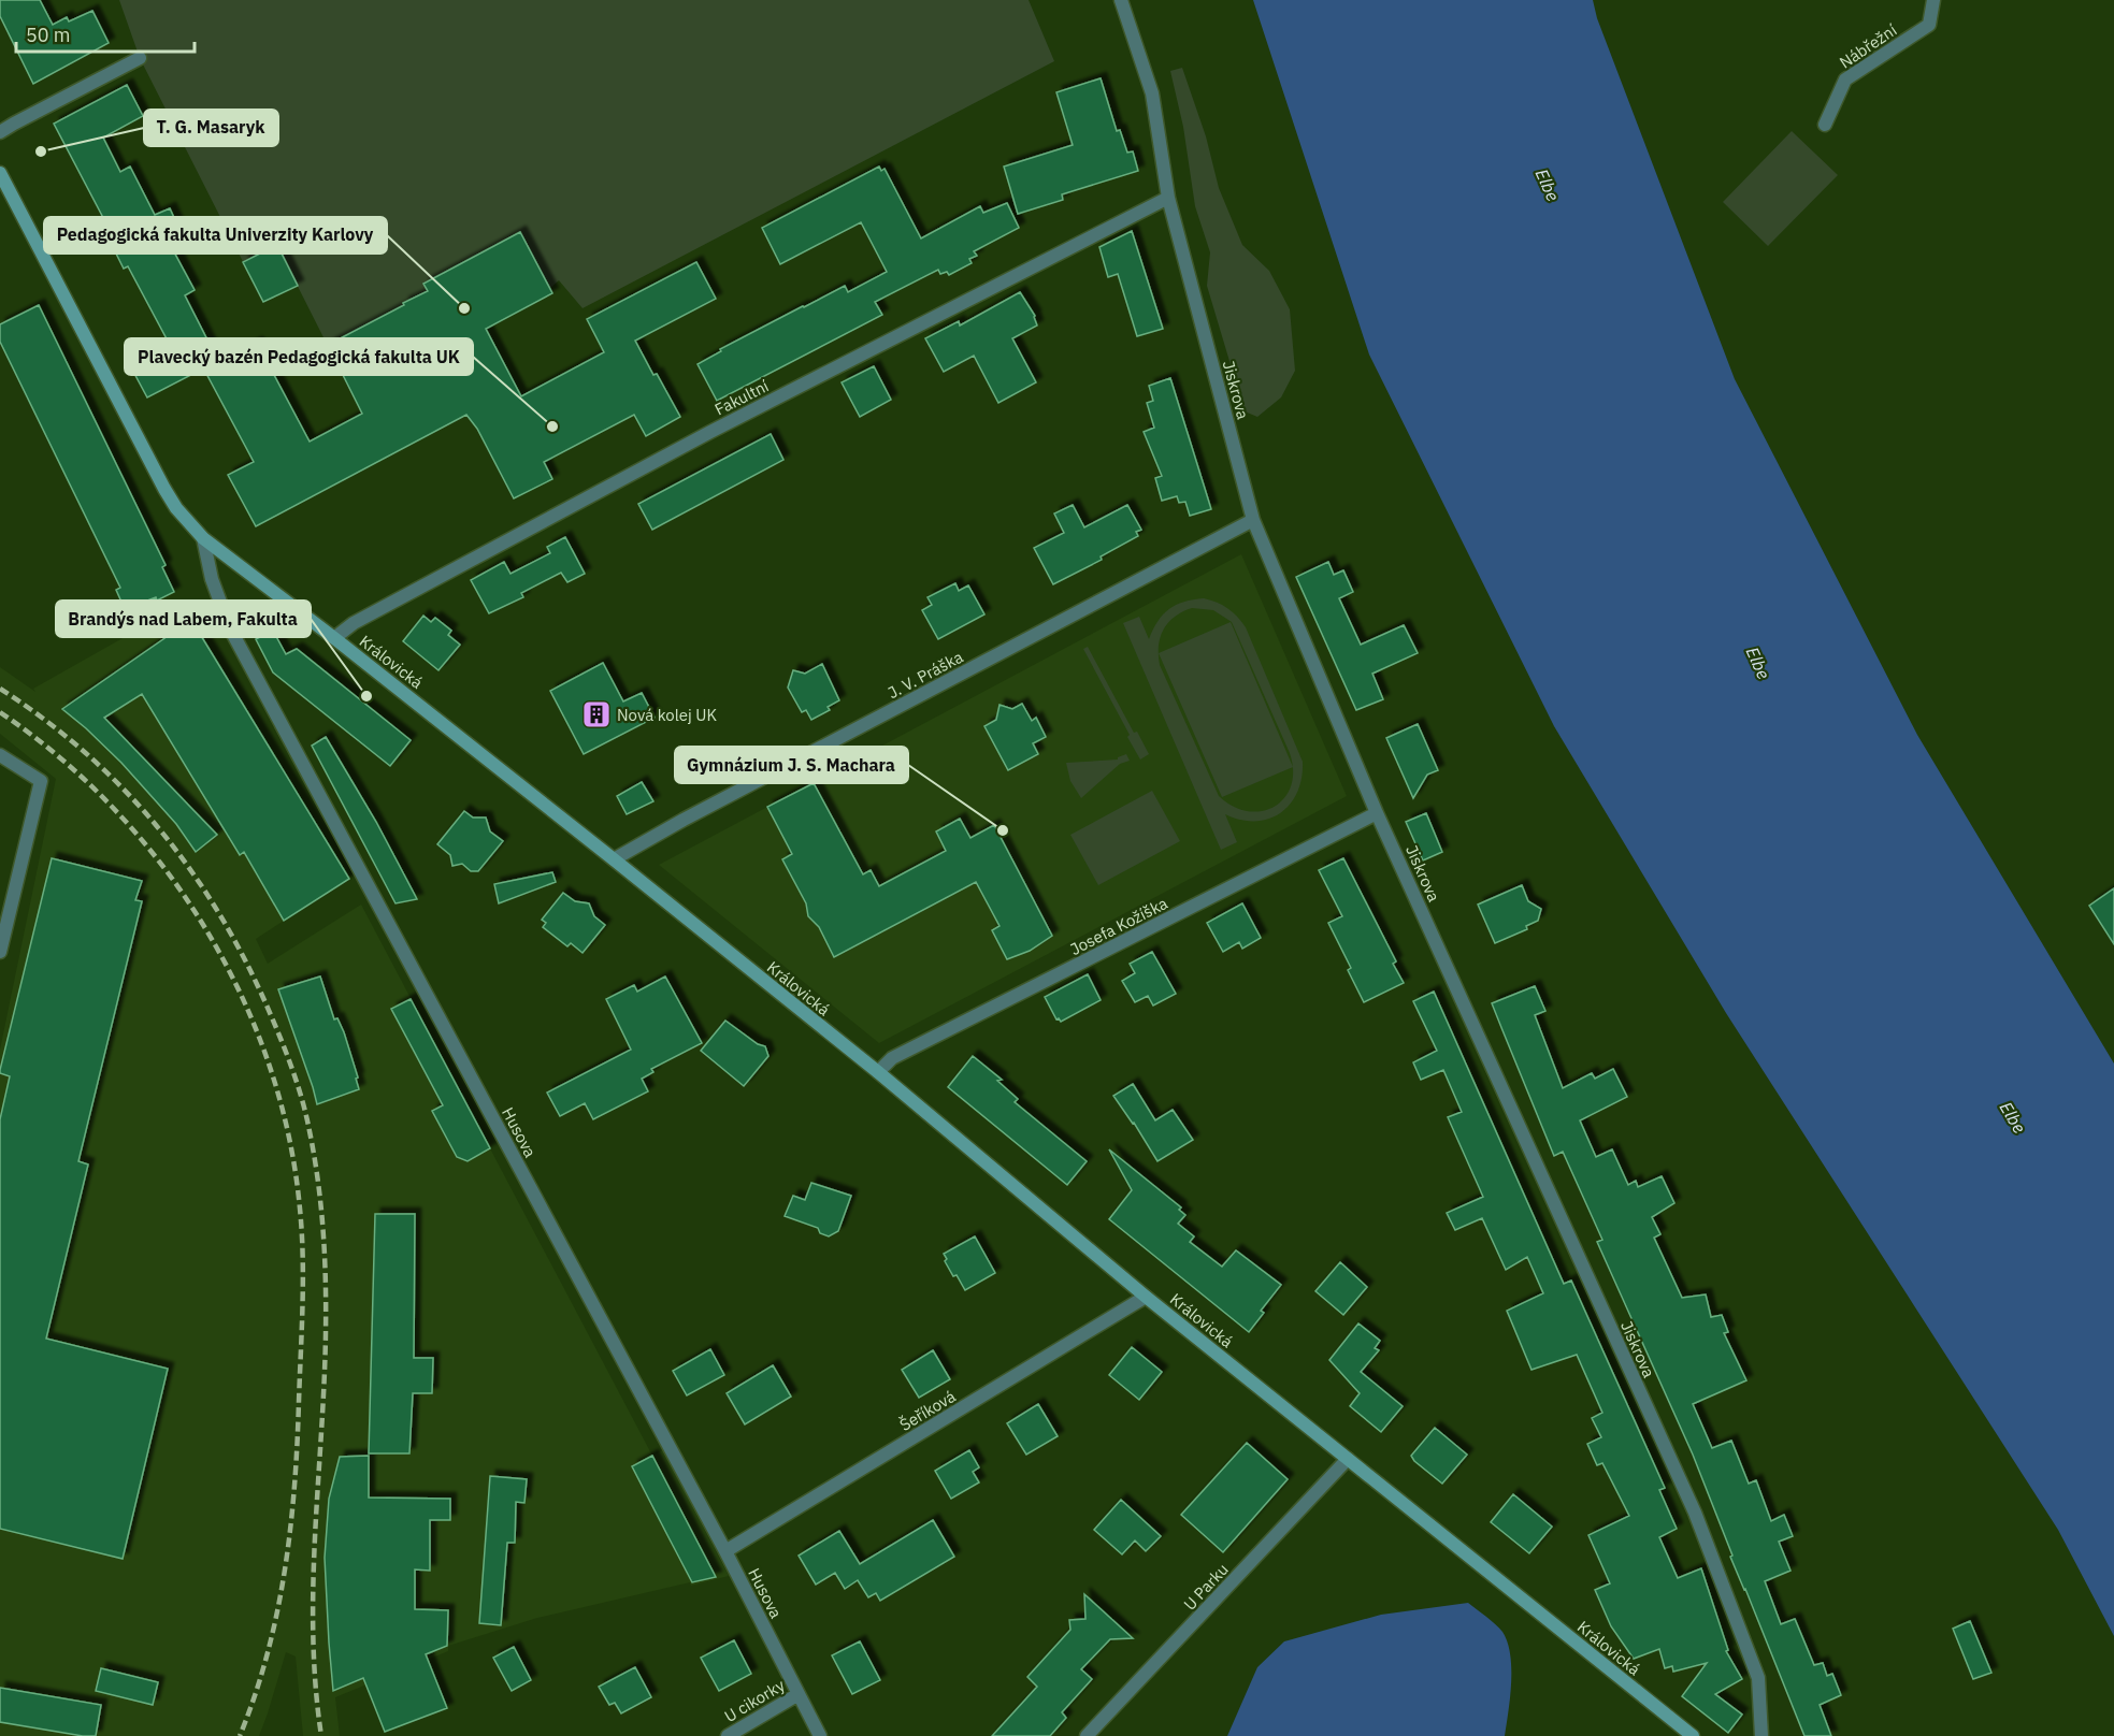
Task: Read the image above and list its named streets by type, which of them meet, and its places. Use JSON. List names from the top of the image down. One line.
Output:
{"streets":{"main road":["Královická"],"street":["Nábřežní","Jiskrova","Fakultní","J. V. Práška","Josefa Kožíška","Husova","Šeříková","U Parku","U cikorky"]},"crossings":[["Jiskrova","Fakultní"],["Jiskrova","J. V. Práška"],["Jiskrova","Josefa Kožíška"],["Fakultní","Královická"],["Královická","J. V. Práška"],["Královická","Josefa Kožíška"],["Královická","Husova"],["Královická","Šeříková"],["Královická","U Parku"],["Husova","Šeříková"],["Husova","U cikorky"]],"water":["Elbe"],"places":{"other":["T. G. Masaryk","Pedagogická fakulta Univerzity Karlovy","Plavecký bazén Pedagogická fakulta UK","Brandýs nad Labem, Fakulta","Gymnázium J. S. Machara"],"building":["Nová kolej UK"]},"scale_bar":"50 m"}
